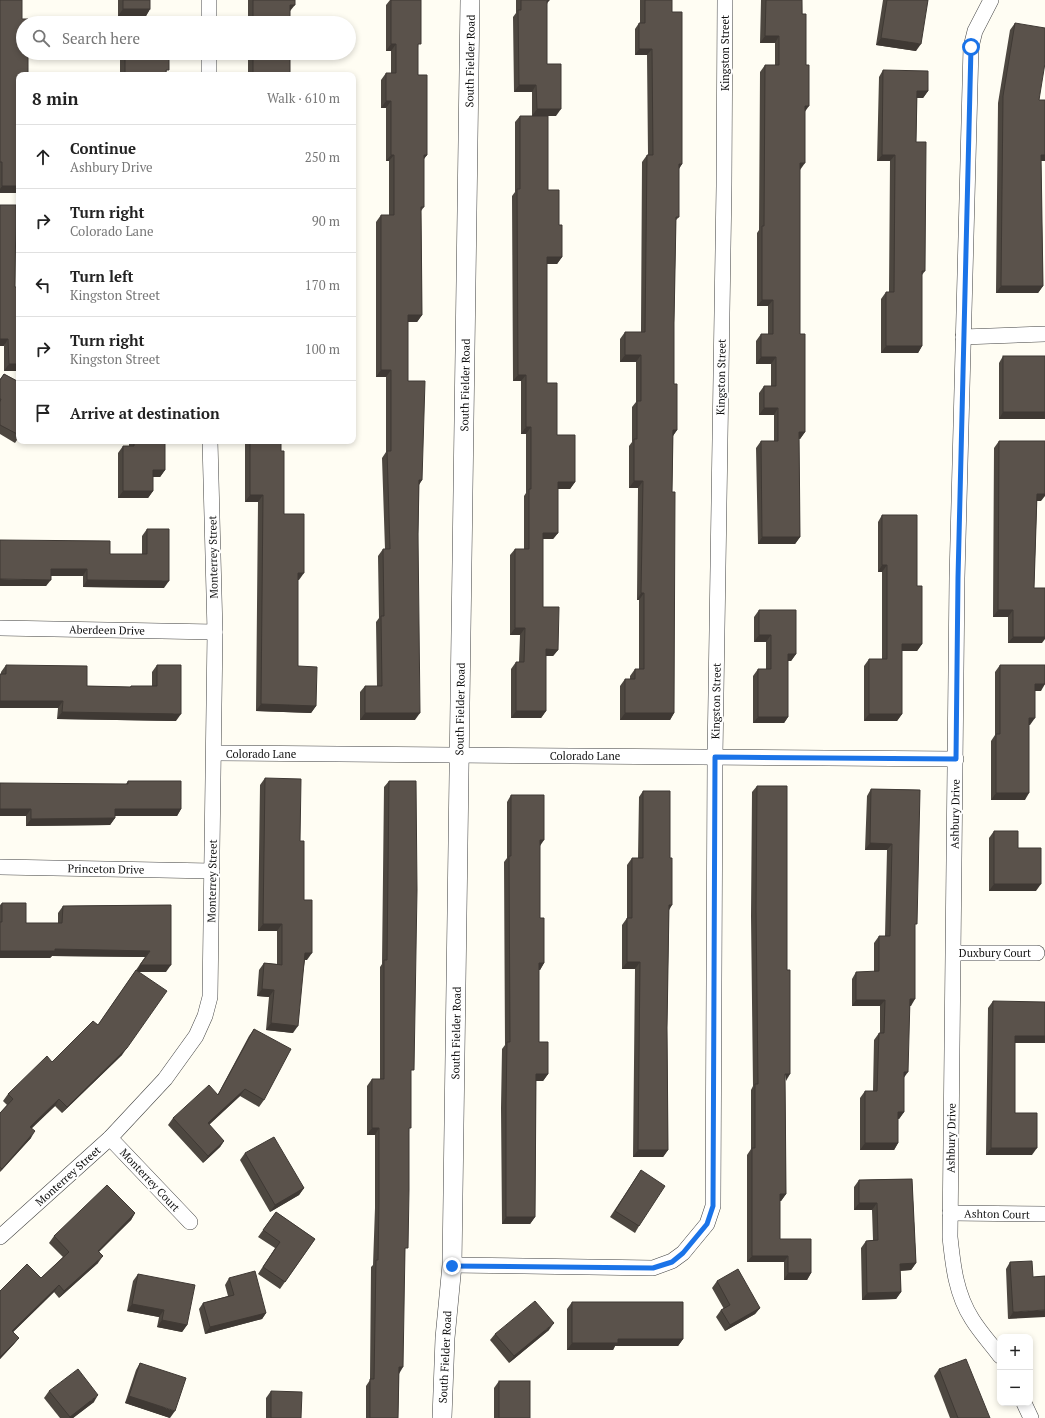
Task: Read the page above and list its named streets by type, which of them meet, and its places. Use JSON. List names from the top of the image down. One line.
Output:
{"streets":{"street":["Kingston Street","South Fielder Road","Monterrey Street","Aberdeen Drive","Colorado Lane","Ashbury Drive","Princeton Drive","Duxbury Court","Monterrey Court","Ashton Court"]},"crossings":[["Kingston Street","South Fielder Road"],["Kingston Street","Colorado Lane"],["South Fielder Road","Colorado Lane"],["Monterrey Street","Aberdeen Drive"],["Monterrey Street","Colorado Lane"],["Monterrey Street","Princeton Drive"],["Monterrey Street","Monterrey Court"],["Colorado Lane","Ashbury Drive"],["Ashbury Drive","Duxbury Court"],["Ashbury Drive","Ashton Court"]],"page":{"search":"Search here","heading":["8 min","Walk · 610 m"],"list":[["Continue","Ashbury Drive","250 m"],["Turn right","Colorado Lane","90 m"],["Turn left","Kingston Street","170 m"],["Turn right","Kingston Street","100 m"],"Arrive at destination"],"map_buttons":["+","−"]}}
